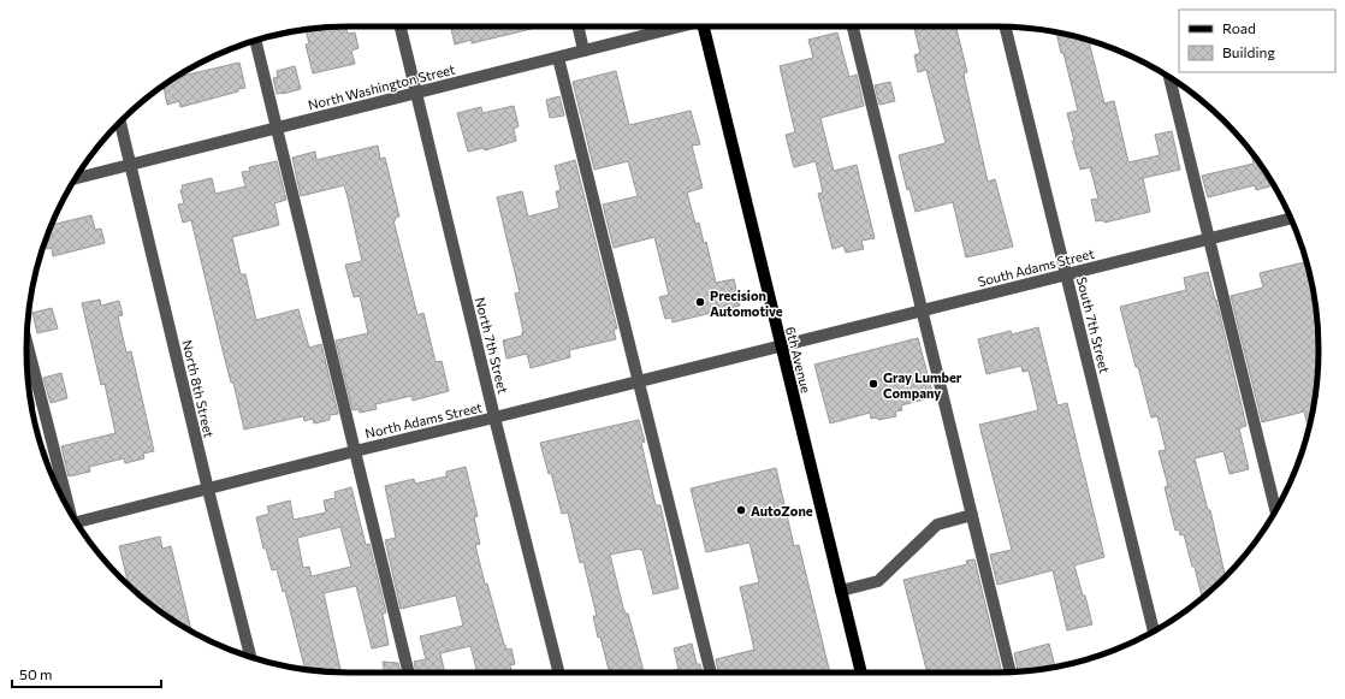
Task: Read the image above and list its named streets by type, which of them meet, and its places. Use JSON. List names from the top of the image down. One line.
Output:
{"streets":{"main road":["6th Avenue"],"street":["North Washington Street","South Adams Street","South 7th Street","North 7th Street","North 8th Street","North Adams Street"]},"crossings":[["North Washington Street","North 7th Street"],["North Washington Street","North 8th Street"],["South Adams Street","South 7th Street"],["South Adams Street","6th Avenue"],["South Adams Street","North Adams Street"],["North 7th Street","North Adams Street"],["6th Avenue","North Adams Street"],["North 8th Street","North Adams Street"]],"places":["Precision Automotive","Gray Lumber Company","AutoZone"],"legend":["Road","Building"],"scale_bar":"50 m"}
